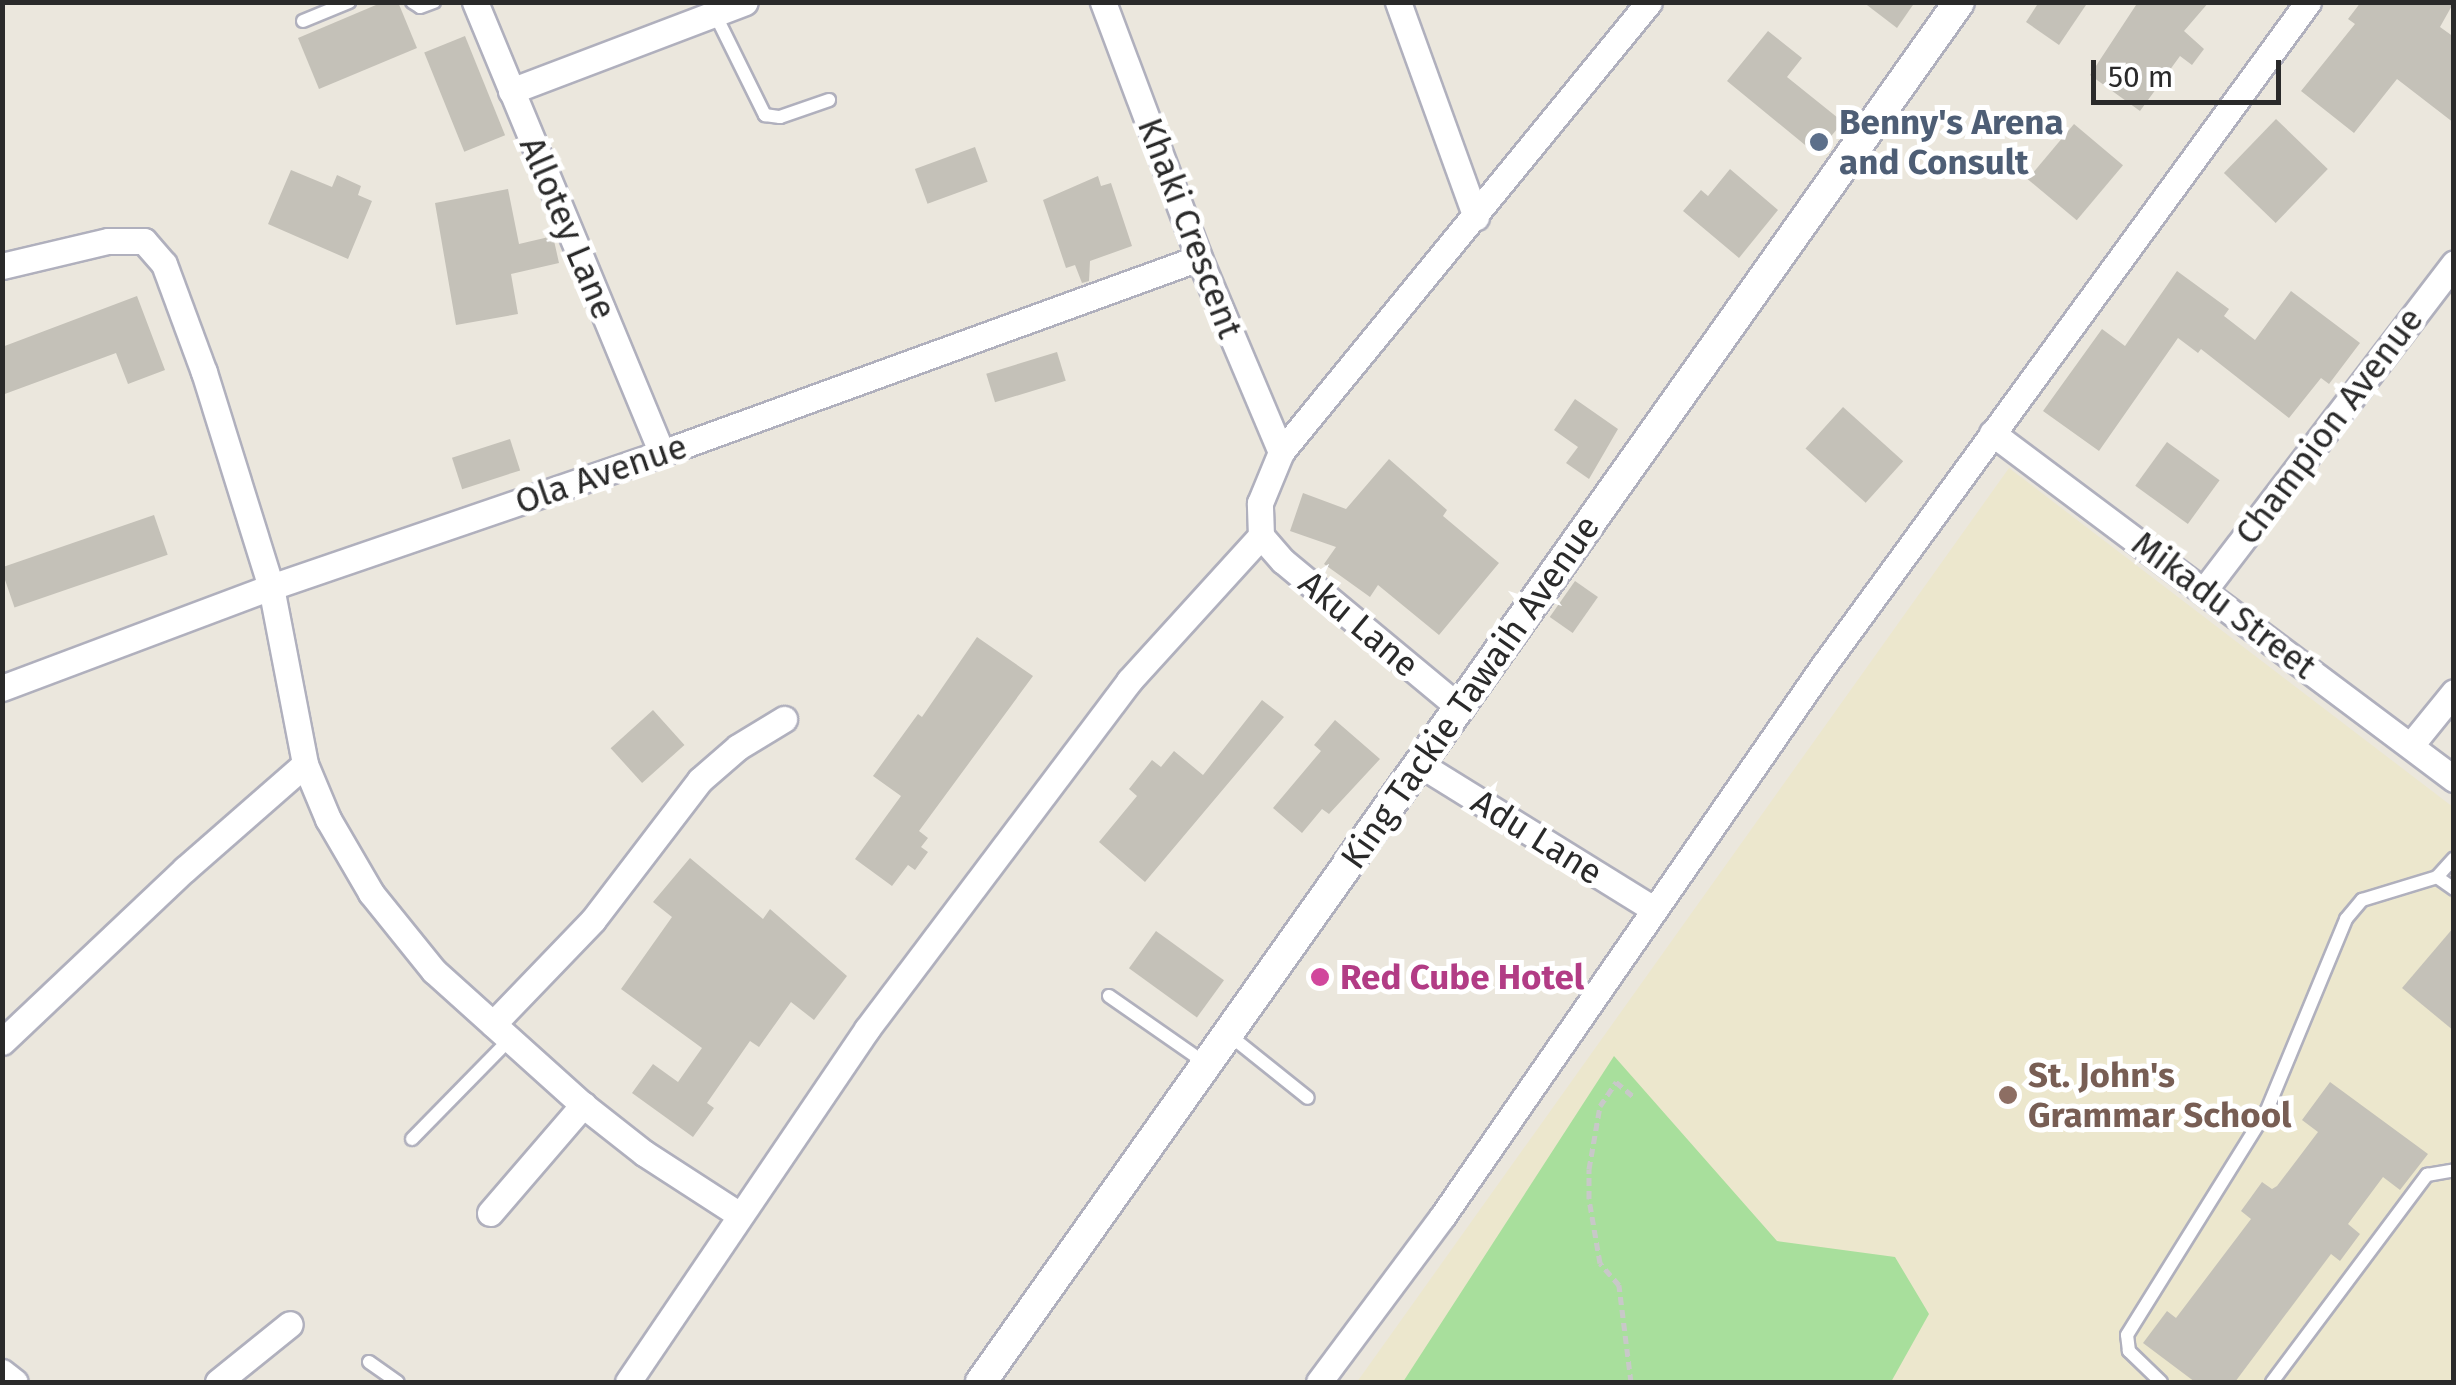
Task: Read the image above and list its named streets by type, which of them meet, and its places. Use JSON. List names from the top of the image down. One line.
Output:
{"streets":{"street":["Allotey Lane","Khaki Crescent","Champion Avenue","Ola Avenue","Mikadu Street","Aku Lane","King Tackie Tawaih Avenue","Adu Lane"]},"crossings":[["Allotey Lane","Ola Avenue"],["Khaki Crescent","Ola Avenue"],["Champion Avenue","Mikadu Street"],["Aku Lane","King Tackie Tawaih Avenue"],["King Tackie Tawaih Avenue","Adu Lane"]],"places":["Benny's Arena and Consult","Red Cube Hotel","St. John's Grammar School"],"scale_bar":"50 m"}
